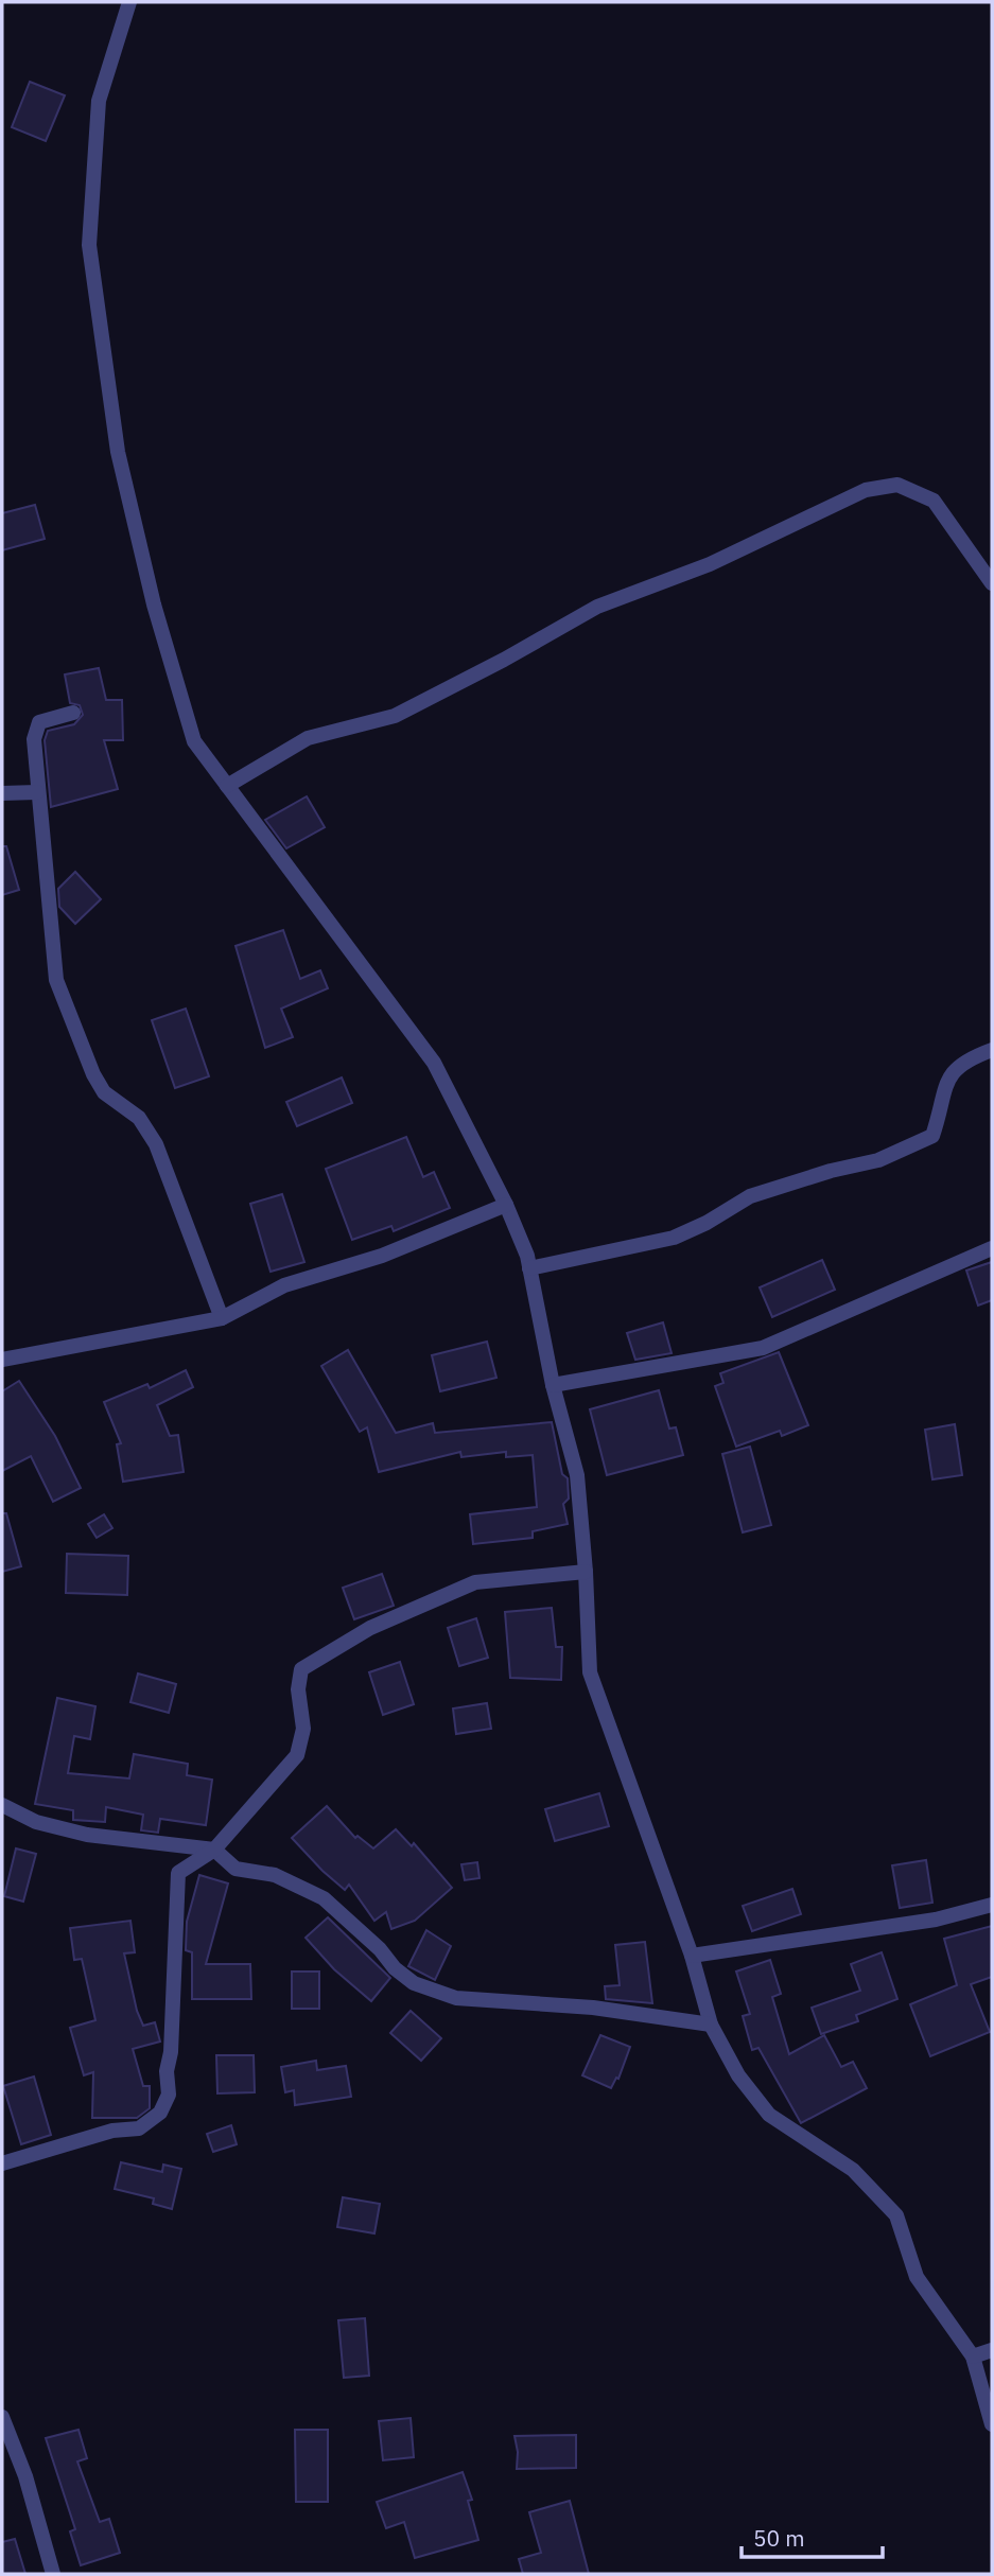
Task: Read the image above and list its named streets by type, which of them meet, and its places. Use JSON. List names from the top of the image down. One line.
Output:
{"scale_bar":"50 m"}
